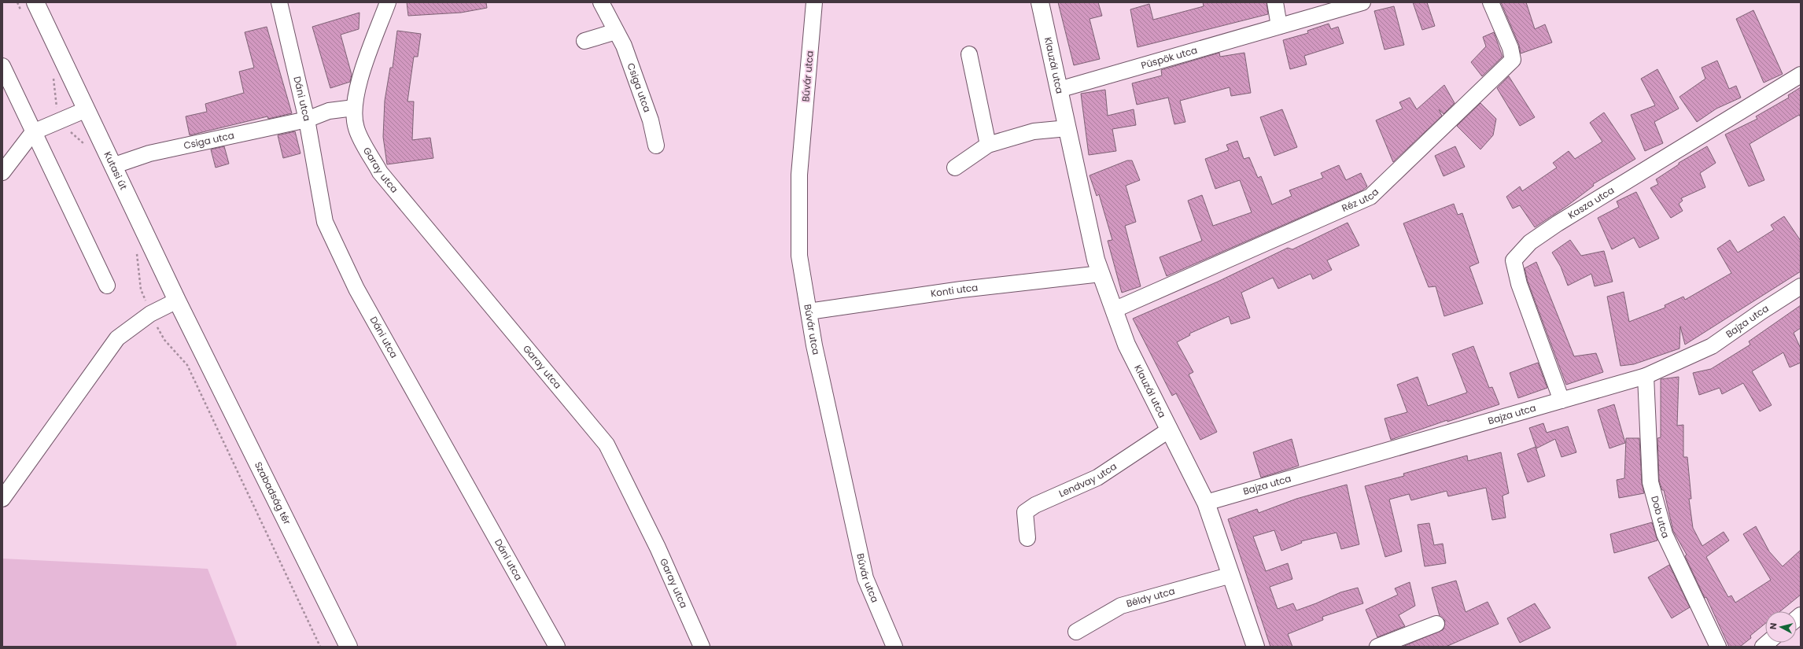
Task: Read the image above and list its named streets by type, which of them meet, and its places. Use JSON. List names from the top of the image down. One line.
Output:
{"streets":{"street":["Püspök utca","Klauzál utca","Búvár utca","Csiga utca","Dáni utca","Garay utca","Kutasi út","Réz utca","Kasza utca","Konti utca","Bajza utca","Lendvay utca","Szabadság tér","Dob utca","Béldy utca"]},"crossings":[["Püspök utca","Klauzál utca"],["Klauzál utca","Réz utca"],["Klauzál utca","Konti utca"],["Klauzál utca","Bajza utca"],["Klauzál utca","Lendvay utca"],["Klauzál utca","Béldy utca"],["Búvár utca","Konti utca"],["Csiga utca","Dáni utca"],["Csiga utca","Garay utca"],["Csiga utca","Kutasi út"],["Kutasi út","Szabadság tér"],["Kasza utca","Bajza utca"],["Bajza utca","Dob utca"]],"north":"left"}
